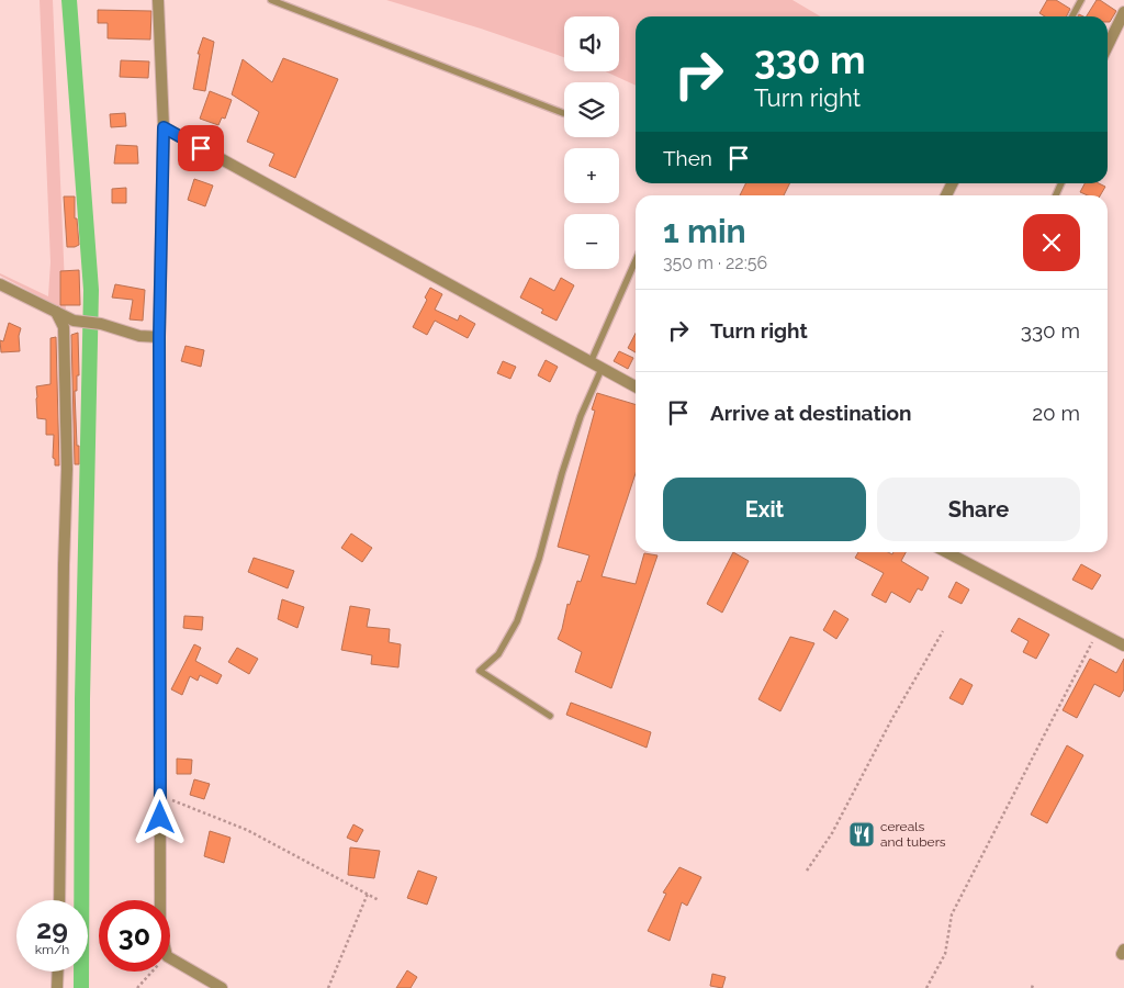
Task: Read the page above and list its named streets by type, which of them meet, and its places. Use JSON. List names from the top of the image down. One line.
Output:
{"places":{"restaurant":["cereals and tubers"]},"page":{"map_buttons":["+","−"],"turn":["330 m","Turn right"],"then":"Then","heading":["1 min","350 m · 22:56"],"list":[{"name":"Turn right","value":"330 m"},{"name":"Arrive at destination","value":"20 m"}],"buttons":["Exit","Share"],"speed":"29 km/h","limit":"30"}}
